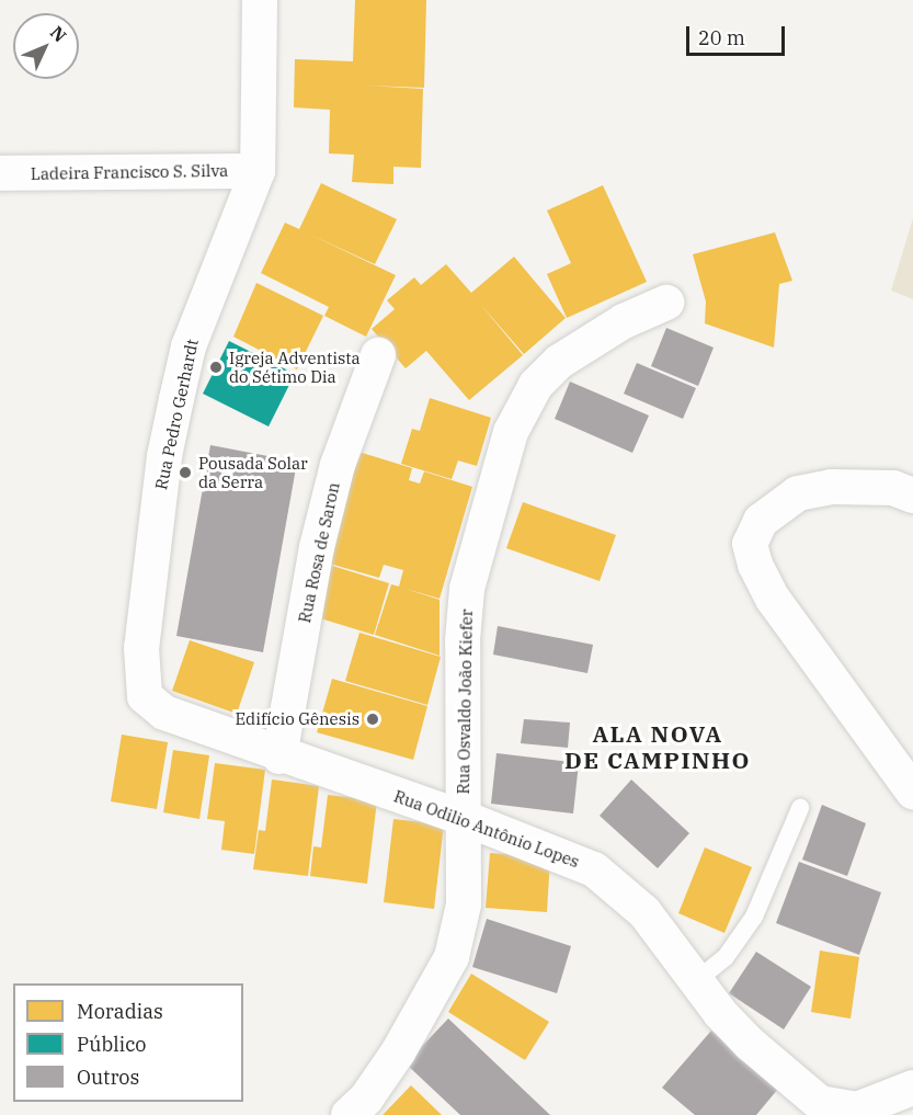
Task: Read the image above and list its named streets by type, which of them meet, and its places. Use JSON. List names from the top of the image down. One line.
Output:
{"streets":{"street":["Ladeira Francisco S. Silva","Rua Pedro Gerhardt","Rua Rosa de Saron","Rua Osvaldo João Kiefer","Rua Odilio Antônio Lopes"]},"crossings":[["Ladeira Francisco S. Silva","Rua Pedro Gerhardt"],["Rua Pedro Gerhardt","Rua Odilio Antônio Lopes"],["Rua Rosa de Saron","Rua Odilio Antônio Lopes"],["Rua Osvaldo João Kiefer","Rua Odilio Antônio Lopes"]],"districts":["ALA NOVA DE CAMPINHO"],"places":["Igreja Adventista do Sétimo Dia","Pousada Solar da Serra","Edifício Gênesis"],"legend":["Moradias","Público","Outros"],"scale_bar":"20 m","north":"top right"}
